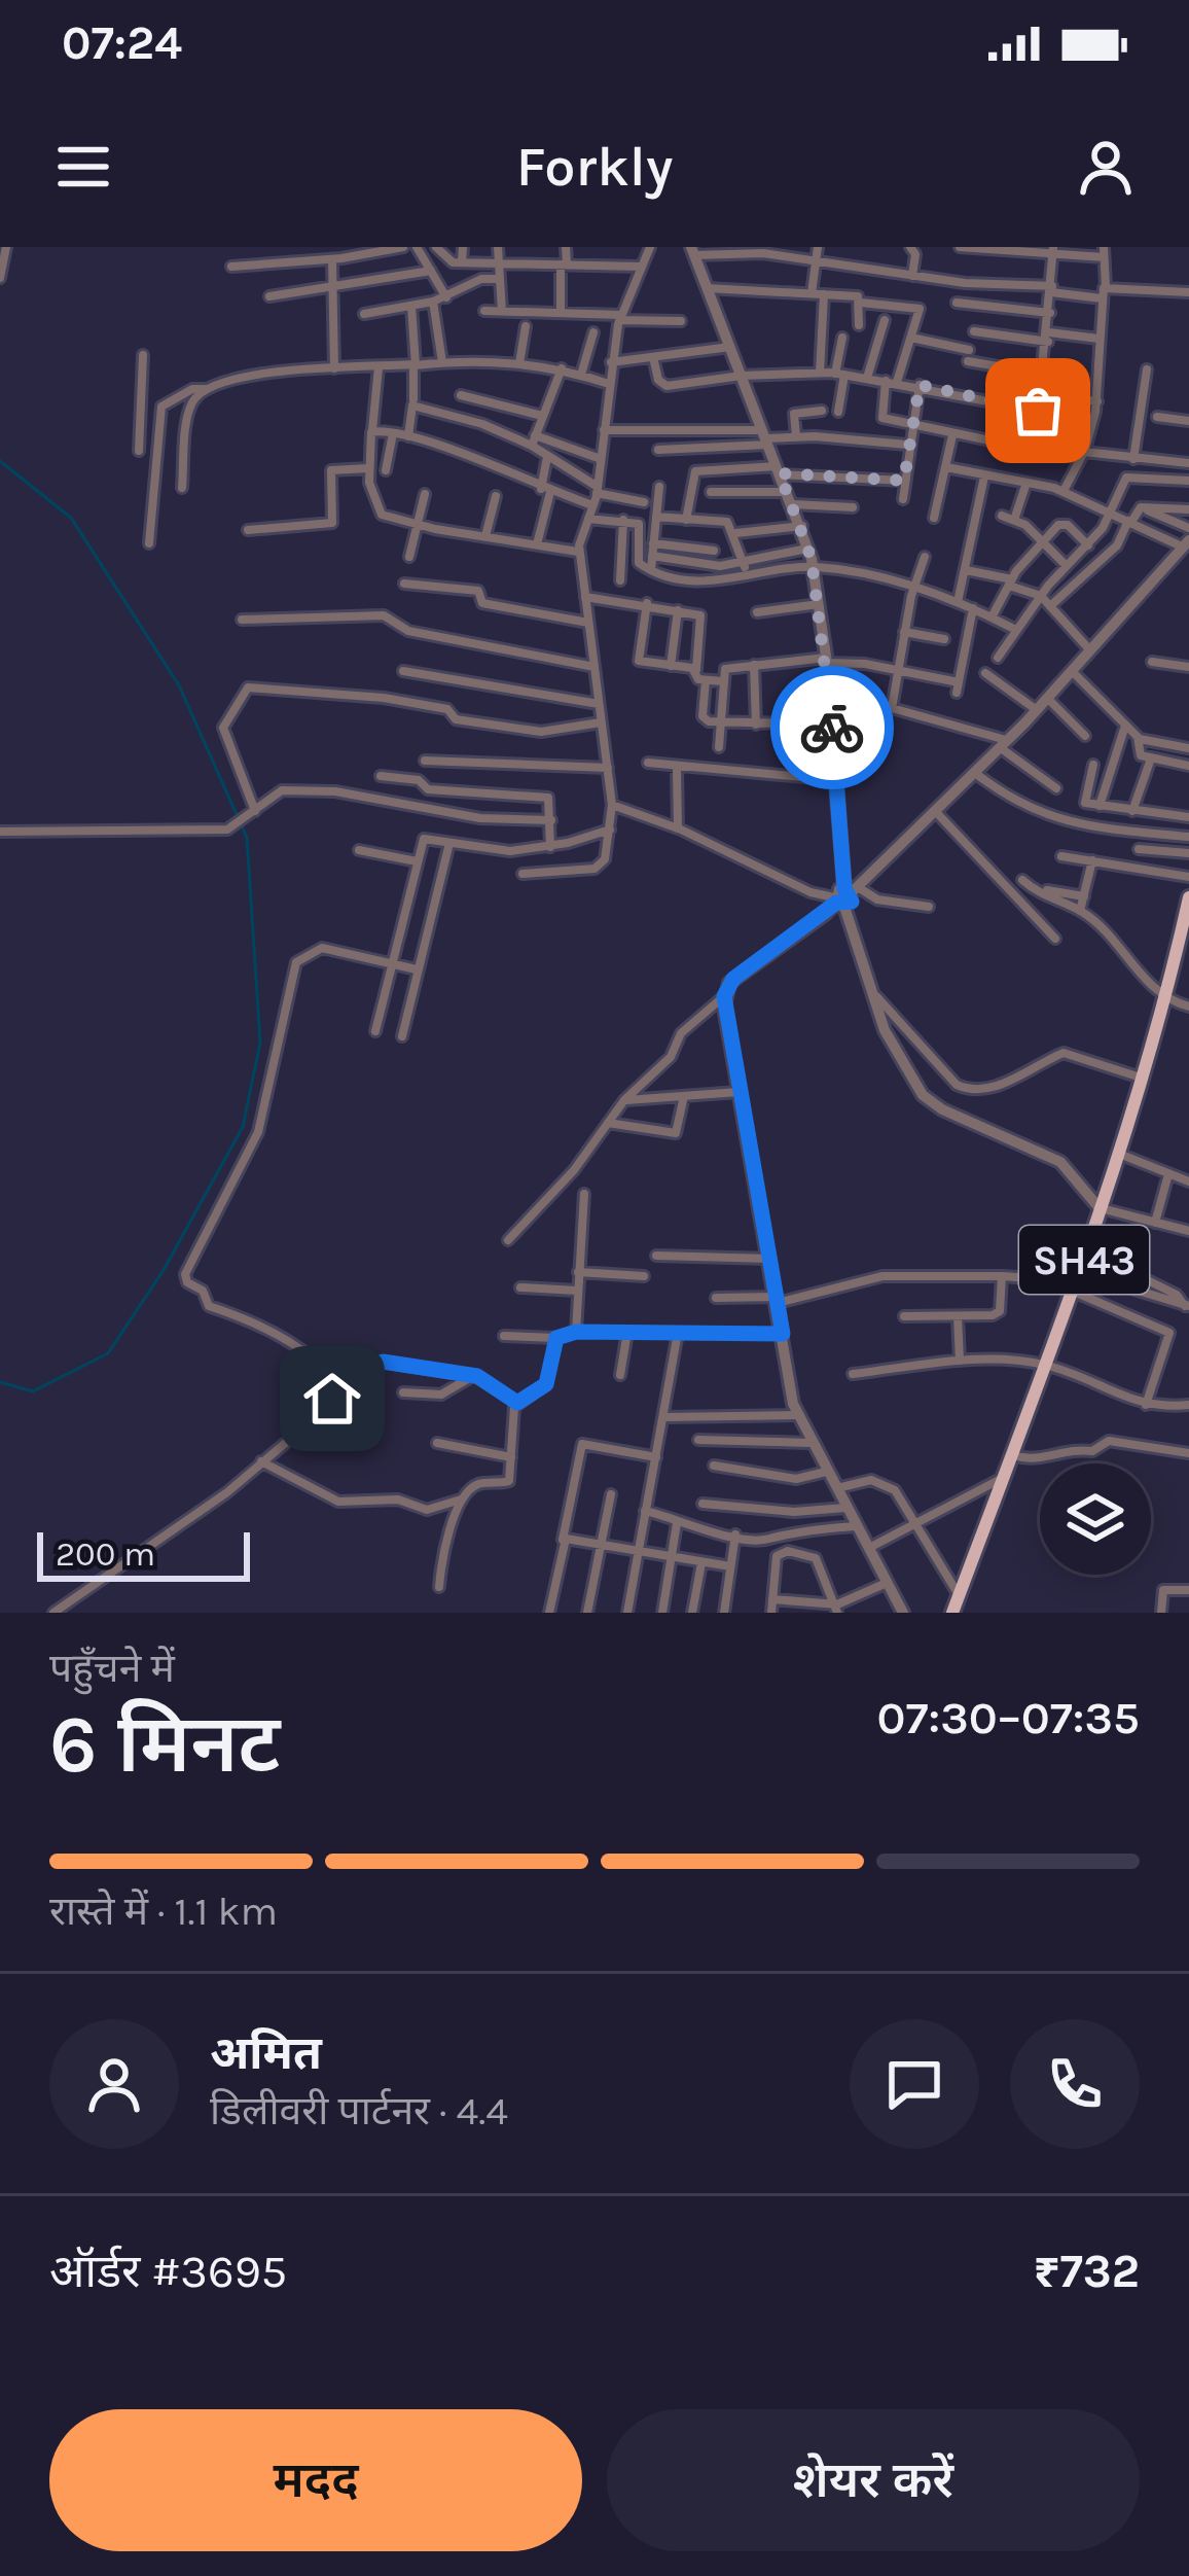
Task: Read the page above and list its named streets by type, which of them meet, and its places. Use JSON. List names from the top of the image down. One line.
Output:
{"streets":{"main road":["SH43"]},"scale_bar":"200 m","page":{"status":"07:24","header":"Forkly","scale":"200 m","heading":["6 मिनट","पहुँचने में","07:30–07:35"],"panel":["अमित","डिलीवरी पार्टनर · 4.4","ऑर्डर #3695","₹732"],"bar":"रास्ते में · 1.1 km","buttons":["मदद","शेयर करें"]}}
